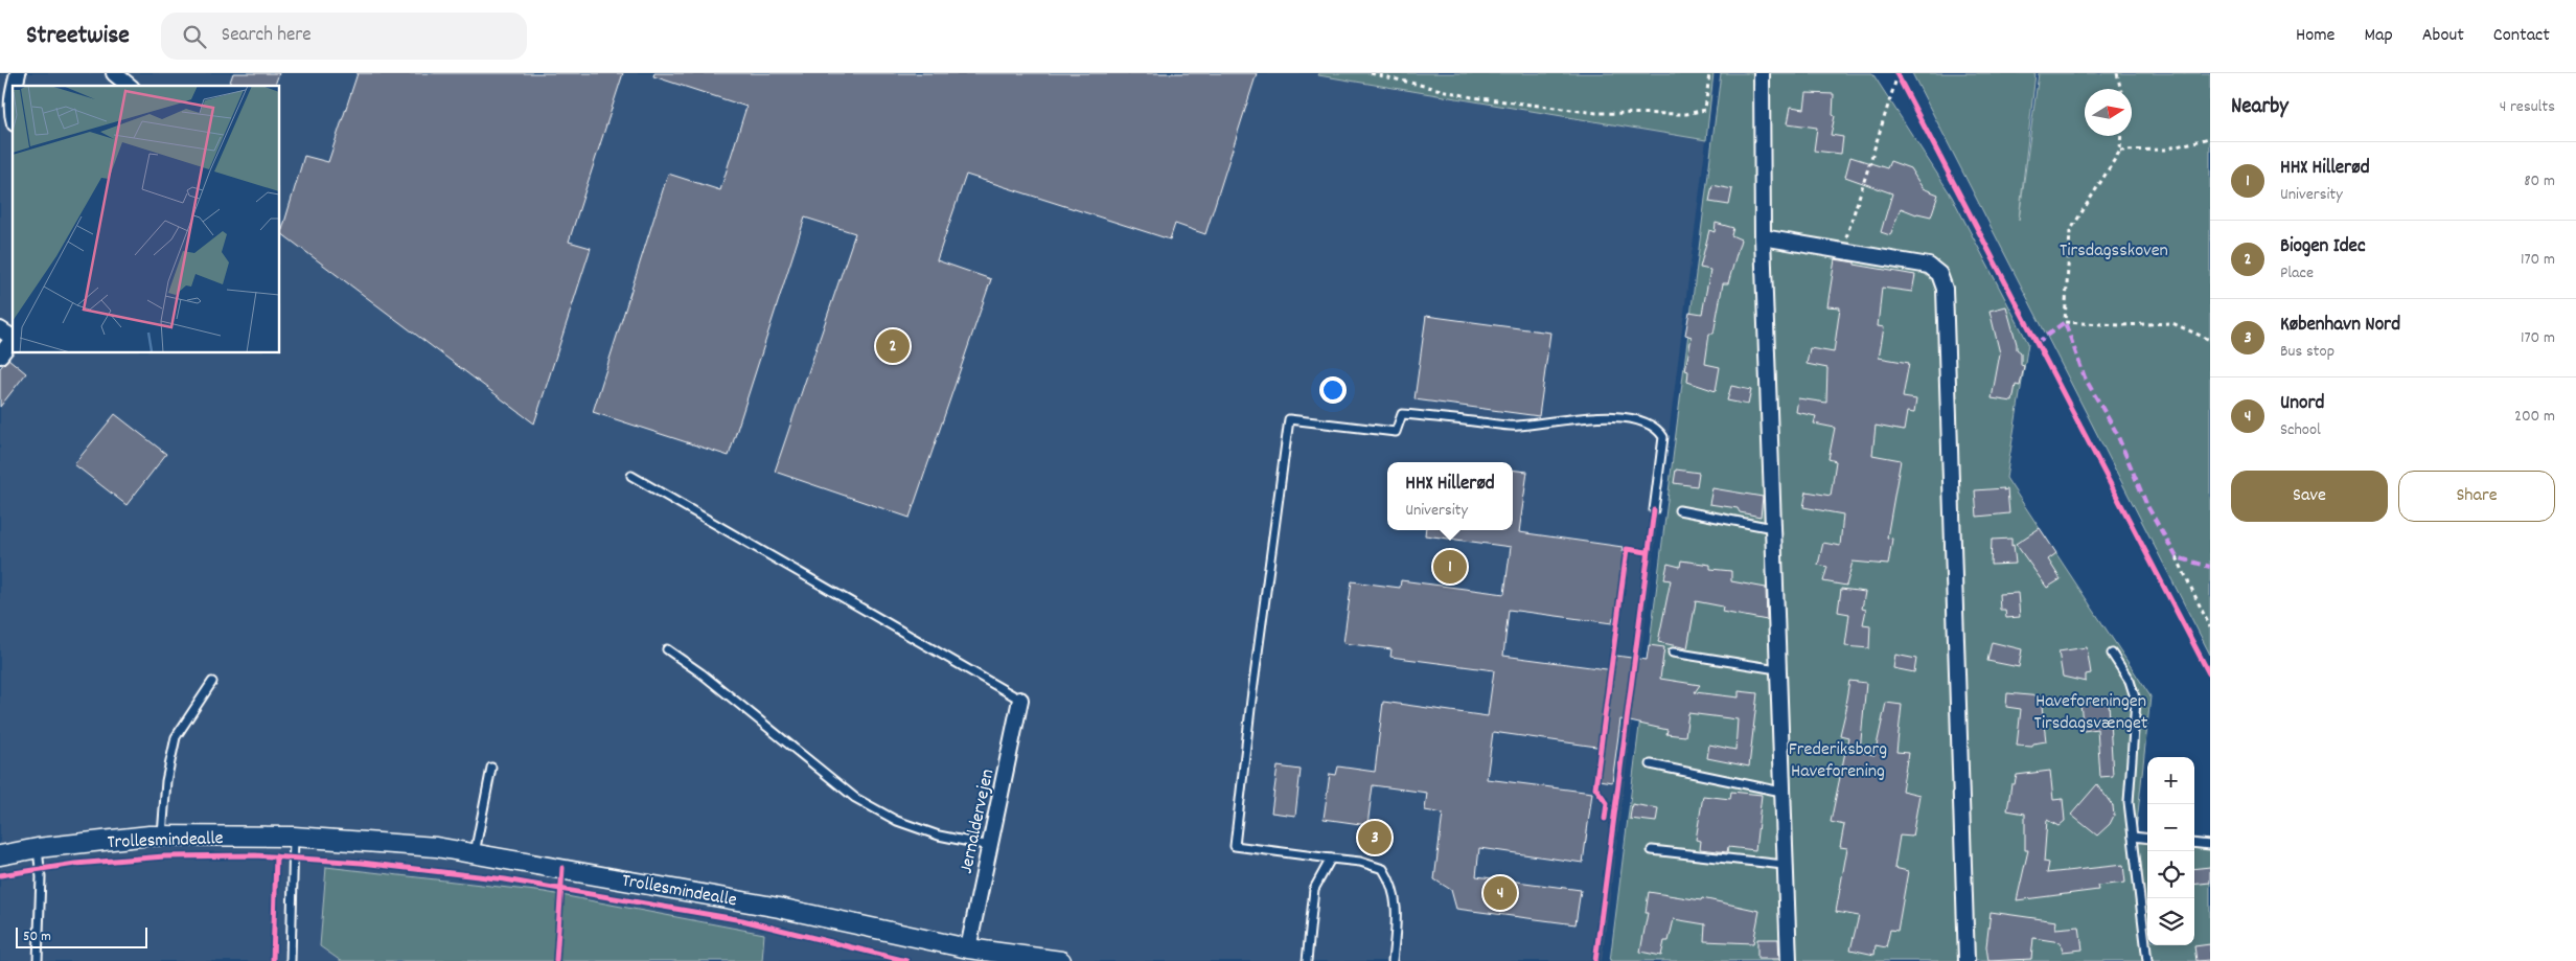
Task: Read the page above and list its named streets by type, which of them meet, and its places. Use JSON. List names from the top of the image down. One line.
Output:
{"streets":{"street":["Jernaldervejen","Trollesmindealle"]},"crossings":[["Jernaldervejen","Trollesmindealle"]],"parks":["Tirsdagsskoven","Haveforeningen Tirsdagsvænget","Frederiksborg Haveforening"],"scale_bar":"50 m","north":"right","page":{"header":"Streetwise","search":"Search here","nav":["Home","Map","About","Contact"],"heading":["Nearby","4 results"],"list":[{"mark":"1","name":"HHX Hillerød","note":"University","value":"80 m"},{"mark":"2","name":"Biogen Idec","note":"Place","value":"170 m"},{"mark":"3","name":"København Nord","note":"Bus stop","value":"170 m"},{"mark":"4","name":"Unord","note":"School","value":"200 m"}],"pins":["2","1","3","4"],"buttons":["Save","Share"],"popup":["HHX Hillerød","University"],"map_buttons":["+","−"],"scale":"50 m"}}
